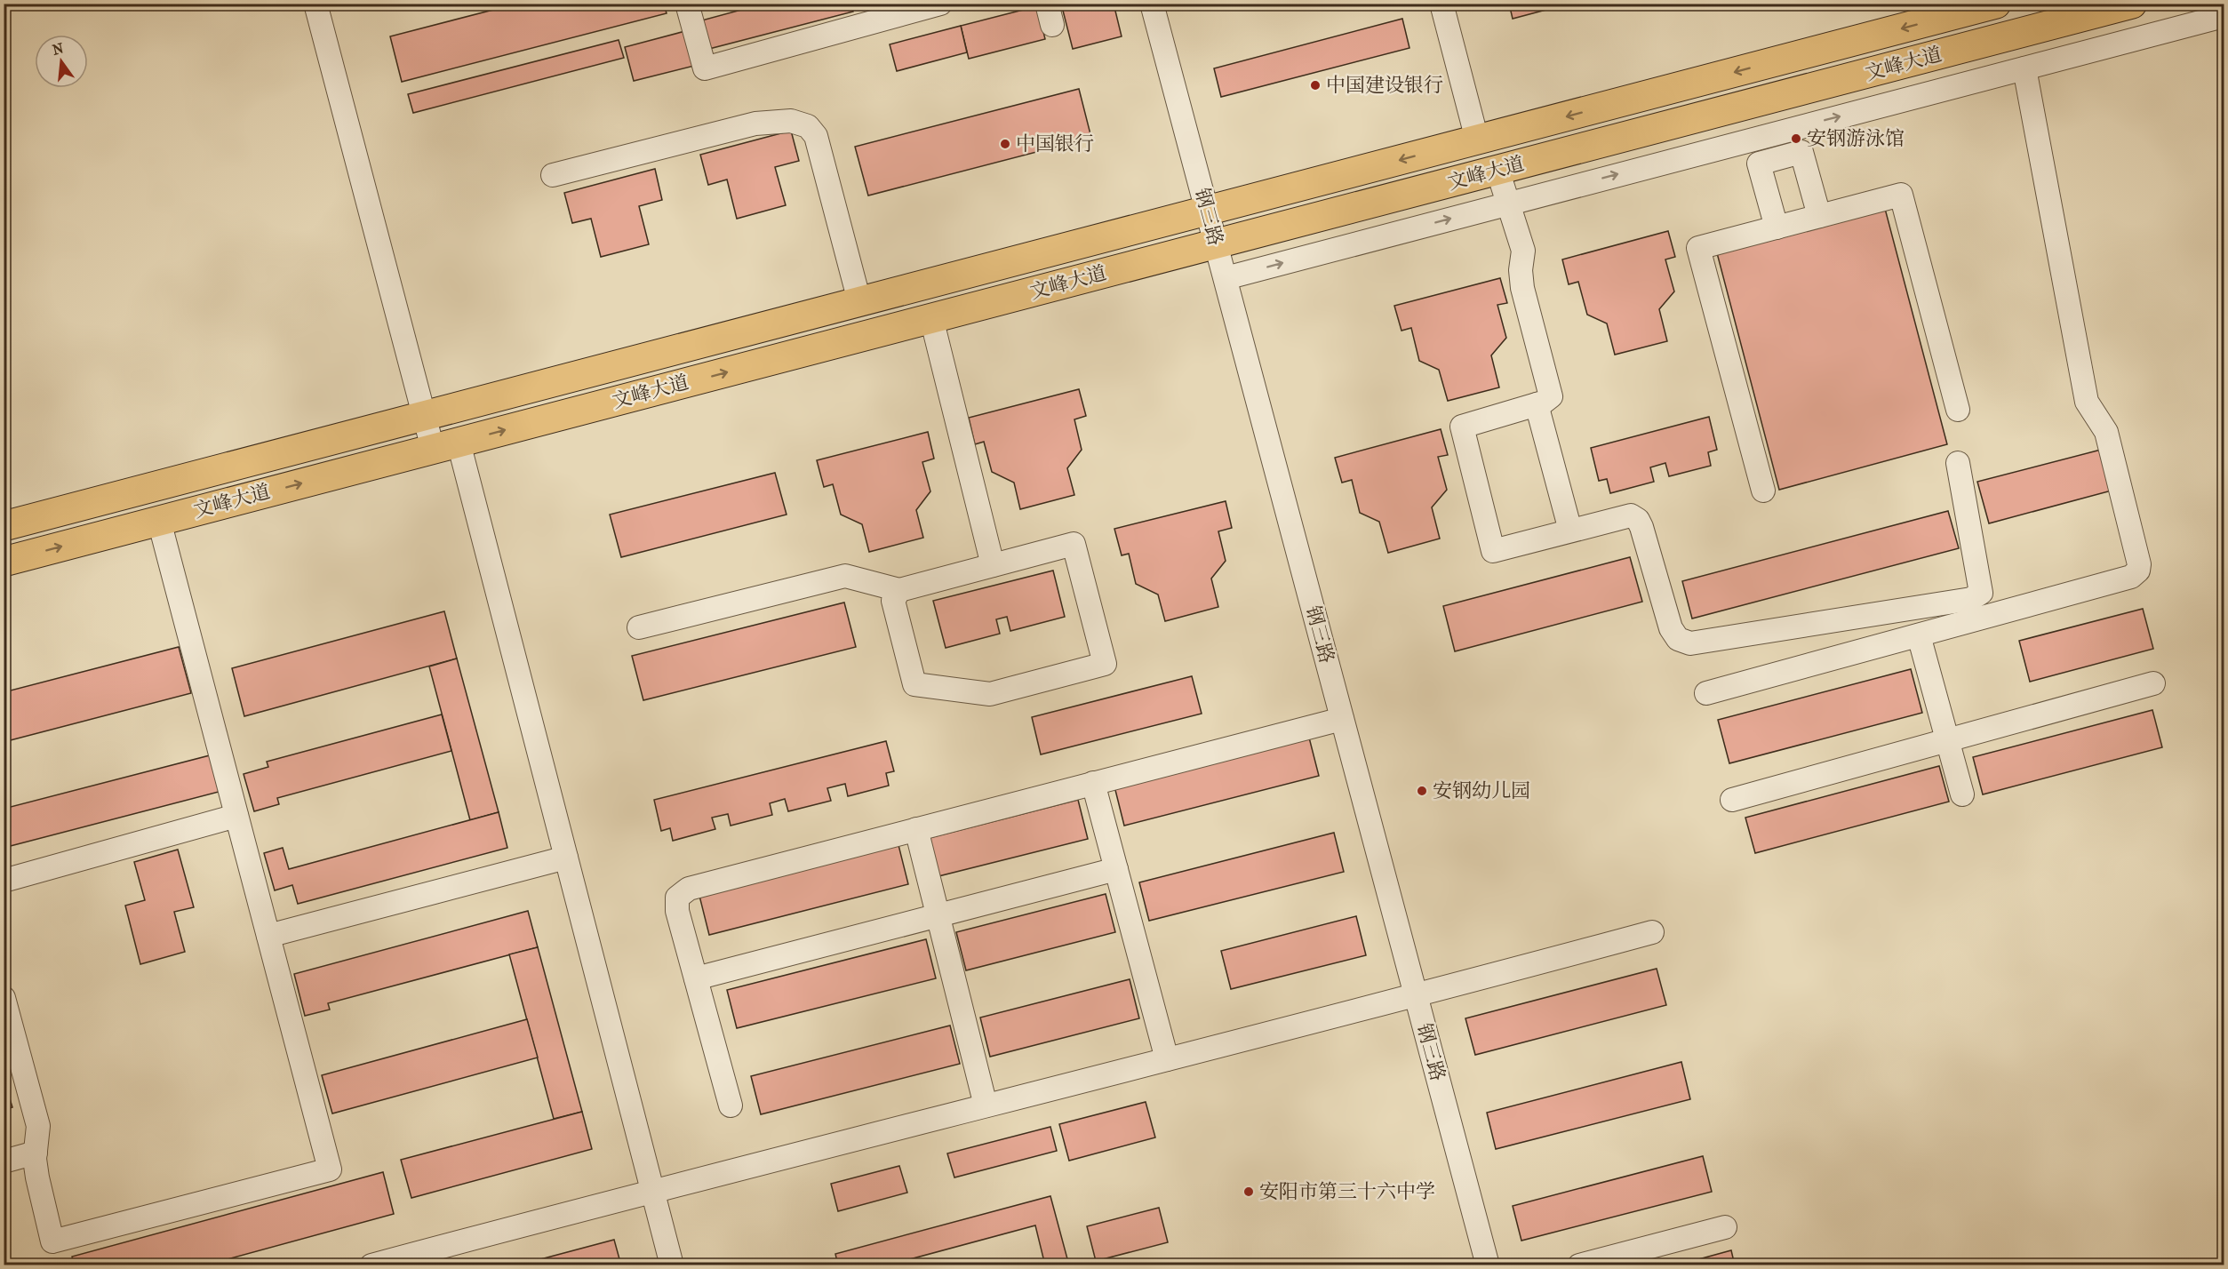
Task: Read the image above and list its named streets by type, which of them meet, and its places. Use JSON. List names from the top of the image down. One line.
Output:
{"streets":{"main road":["文峰大道"],"street":["钢三路"]},"crossings":[["文峰大道","钢三路"]],"places":["中国建设银行","安钢游泳馆","中国银行","安钢幼儿园","安阳市第三十六中学"],"north":"top"}
